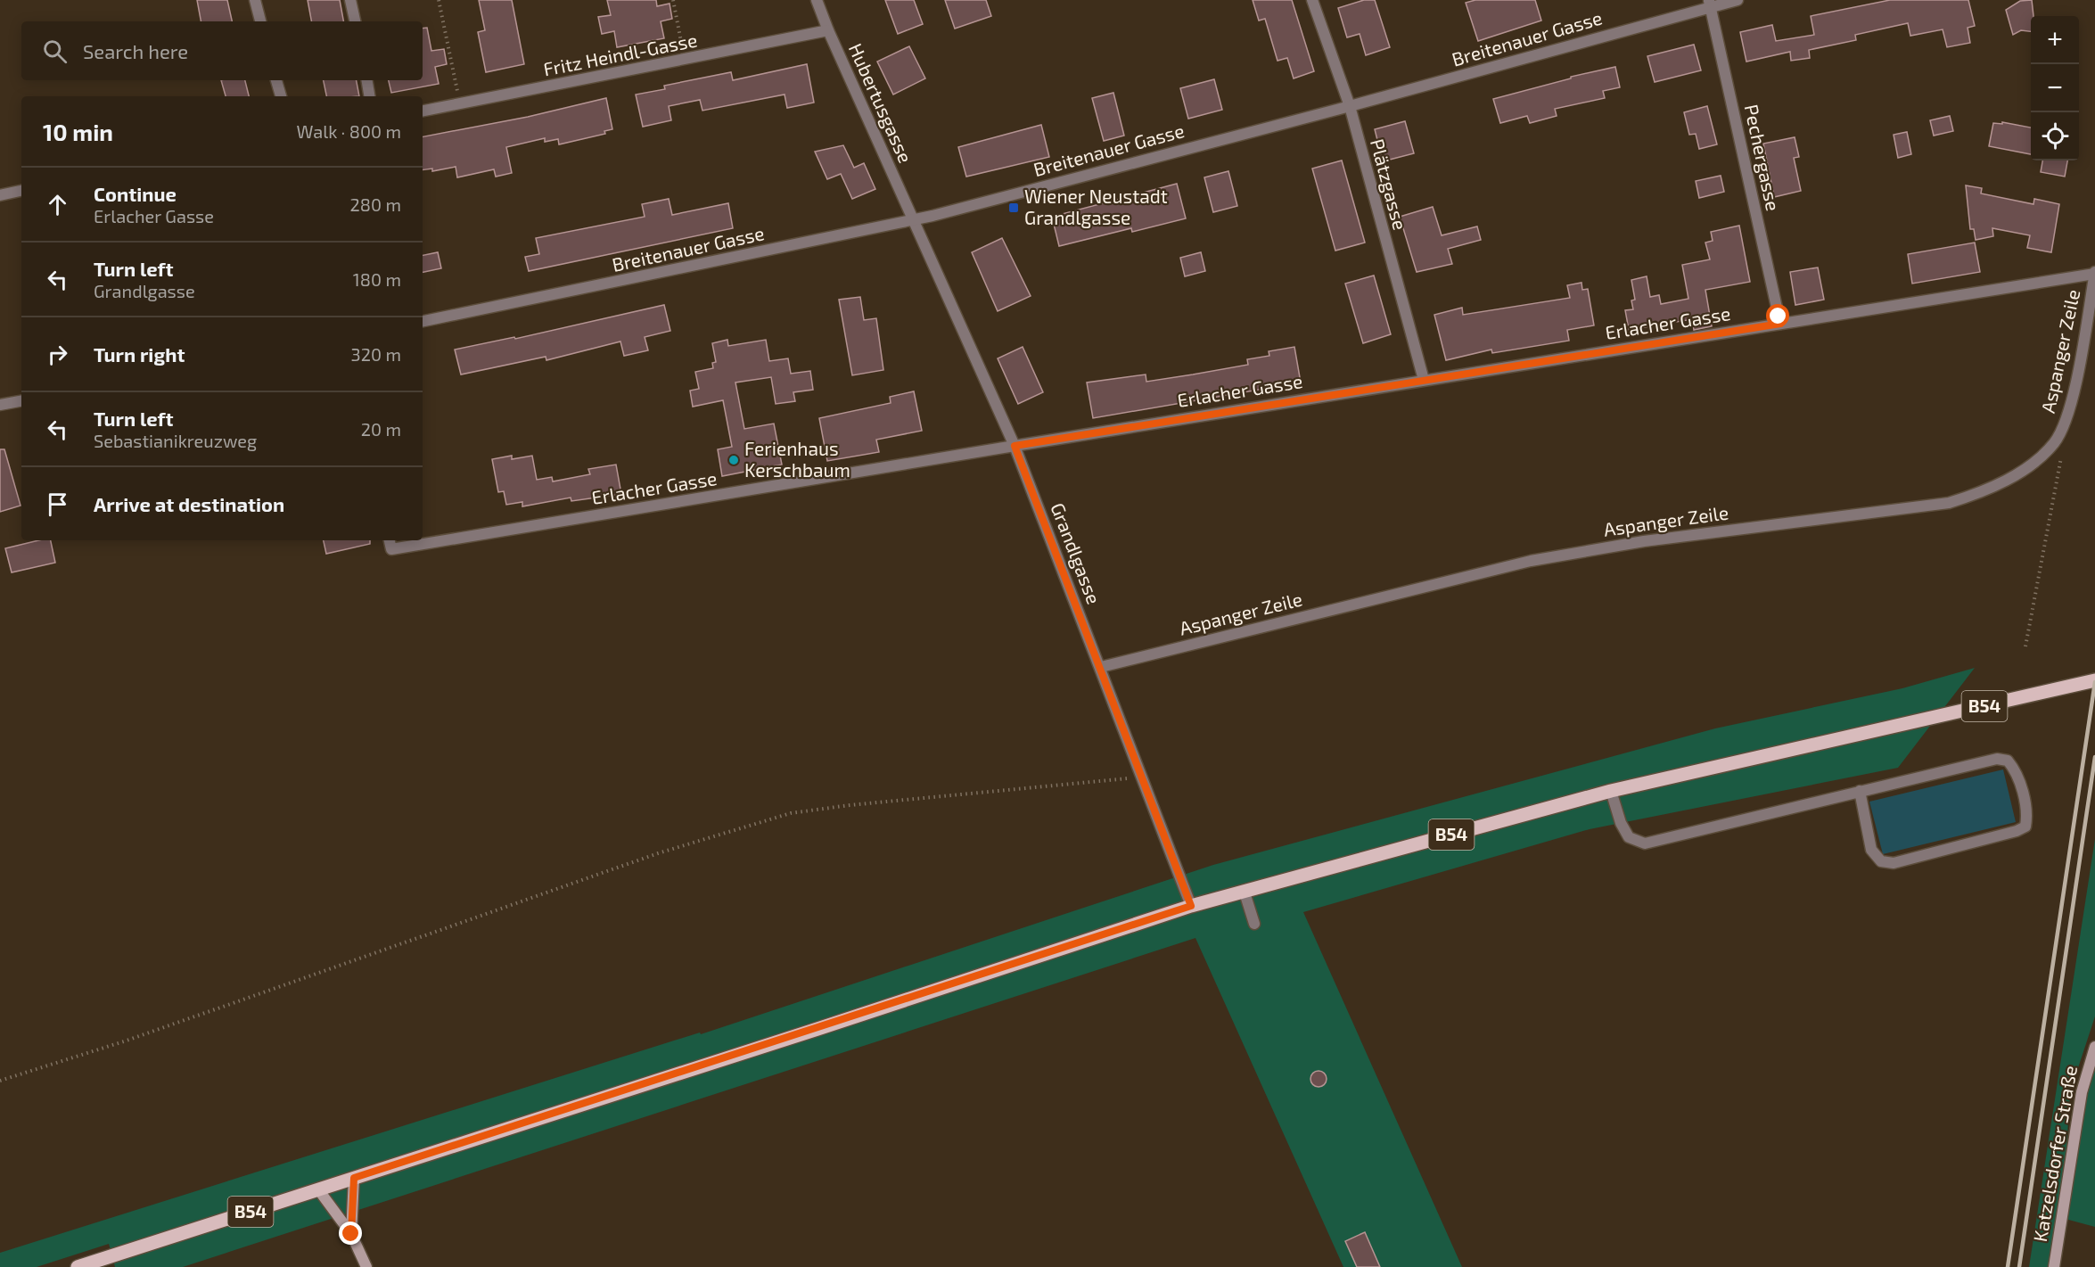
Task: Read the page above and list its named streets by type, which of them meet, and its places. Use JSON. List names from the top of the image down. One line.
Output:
{"streets":{"main road":["B54"],"street":["Breitenauer Gasse","Fritz Heindl-Gasse","Hubertusgasse","Pechergasse","Plätzgasse","Erlacher Gasse","Aspanger Zeile","Grandlgasse","Katzelsdorfer Straße"]},"crossings":[["Breitenauer Gasse","Hubertusgasse"],["Breitenauer Gasse","Pechergasse"],["Breitenauer Gasse","Plätzgasse"],["Breitenauer Gasse","Grandlgasse"],["Fritz Heindl-Gasse","Hubertusgasse"],["Hubertusgasse","Grandlgasse"],["Pechergasse","Erlacher Gasse"],["Plätzgasse","Erlacher Gasse"],["Erlacher Gasse","Aspanger Zeile"],["Erlacher Gasse","Grandlgasse"],["Aspanger Zeile","Grandlgasse"],["Grandlgasse","B54"]],"places":{"transit":["Wiener Neustadt Grandlgasse"],"other":["Ferienhaus Kerschbaum"]},"page":{"map_buttons":["+","−"],"search":"Search here","heading":["10 min","Walk · 800 m"],"list":[["Continue","Erlacher Gasse","280 m"],["Turn left","Grandlgasse","180 m"],["Turn right","320 m"],["Turn left","Sebastianikreuzweg","20 m"],"Arrive at destination"]}}
